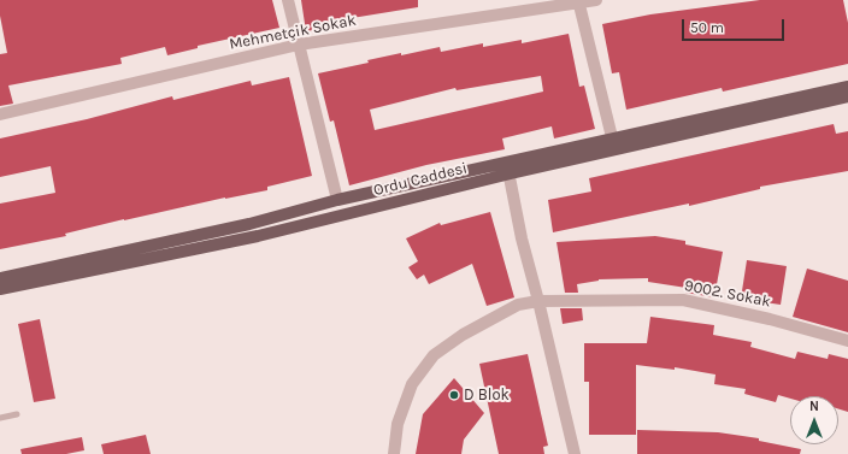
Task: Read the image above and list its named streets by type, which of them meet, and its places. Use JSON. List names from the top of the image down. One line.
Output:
{"streets":{"main road":["Ordu Caddesi"],"street":["Mehmetçik Sokak","9002. Sokak"]},"places":["D Blok"],"scale_bar":"50 m","north":"top"}
